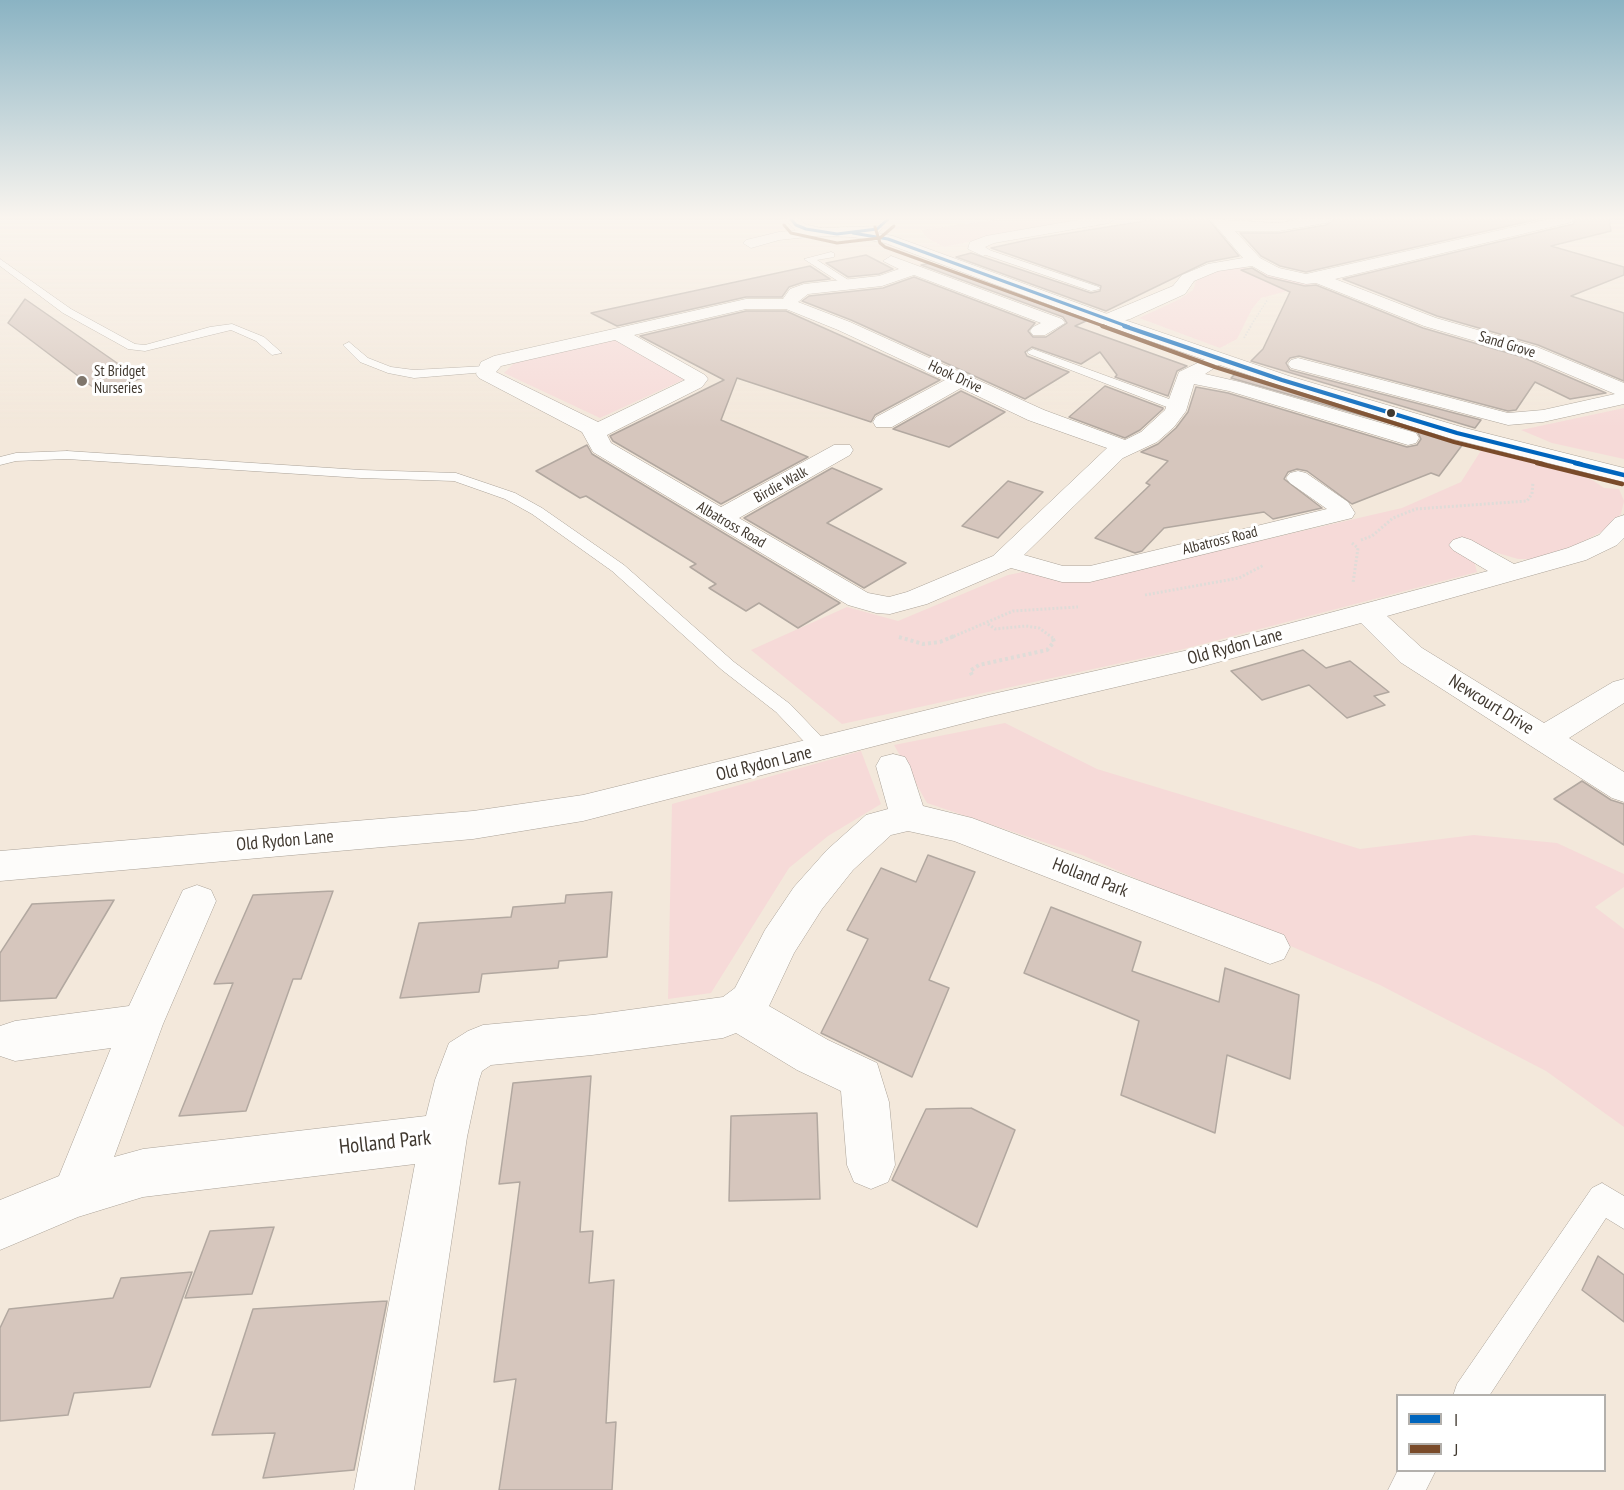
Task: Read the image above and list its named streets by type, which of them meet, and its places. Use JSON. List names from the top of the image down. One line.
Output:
{"streets":{"street":["Sand Grove","Hook Drive","Birdie Walk","Albatross Road","Old Rydon Lane","Newcourt Drive","Holland Park"]},"crossings":[["Hook Drive","Albatross Road"],["Birdie Walk","Albatross Road"],["Old Rydon Lane","Newcourt Drive"]],"places":["St Bridget Nurseries"],"lines":["transit line I","transit line J"],"legend":["I","J"]}
